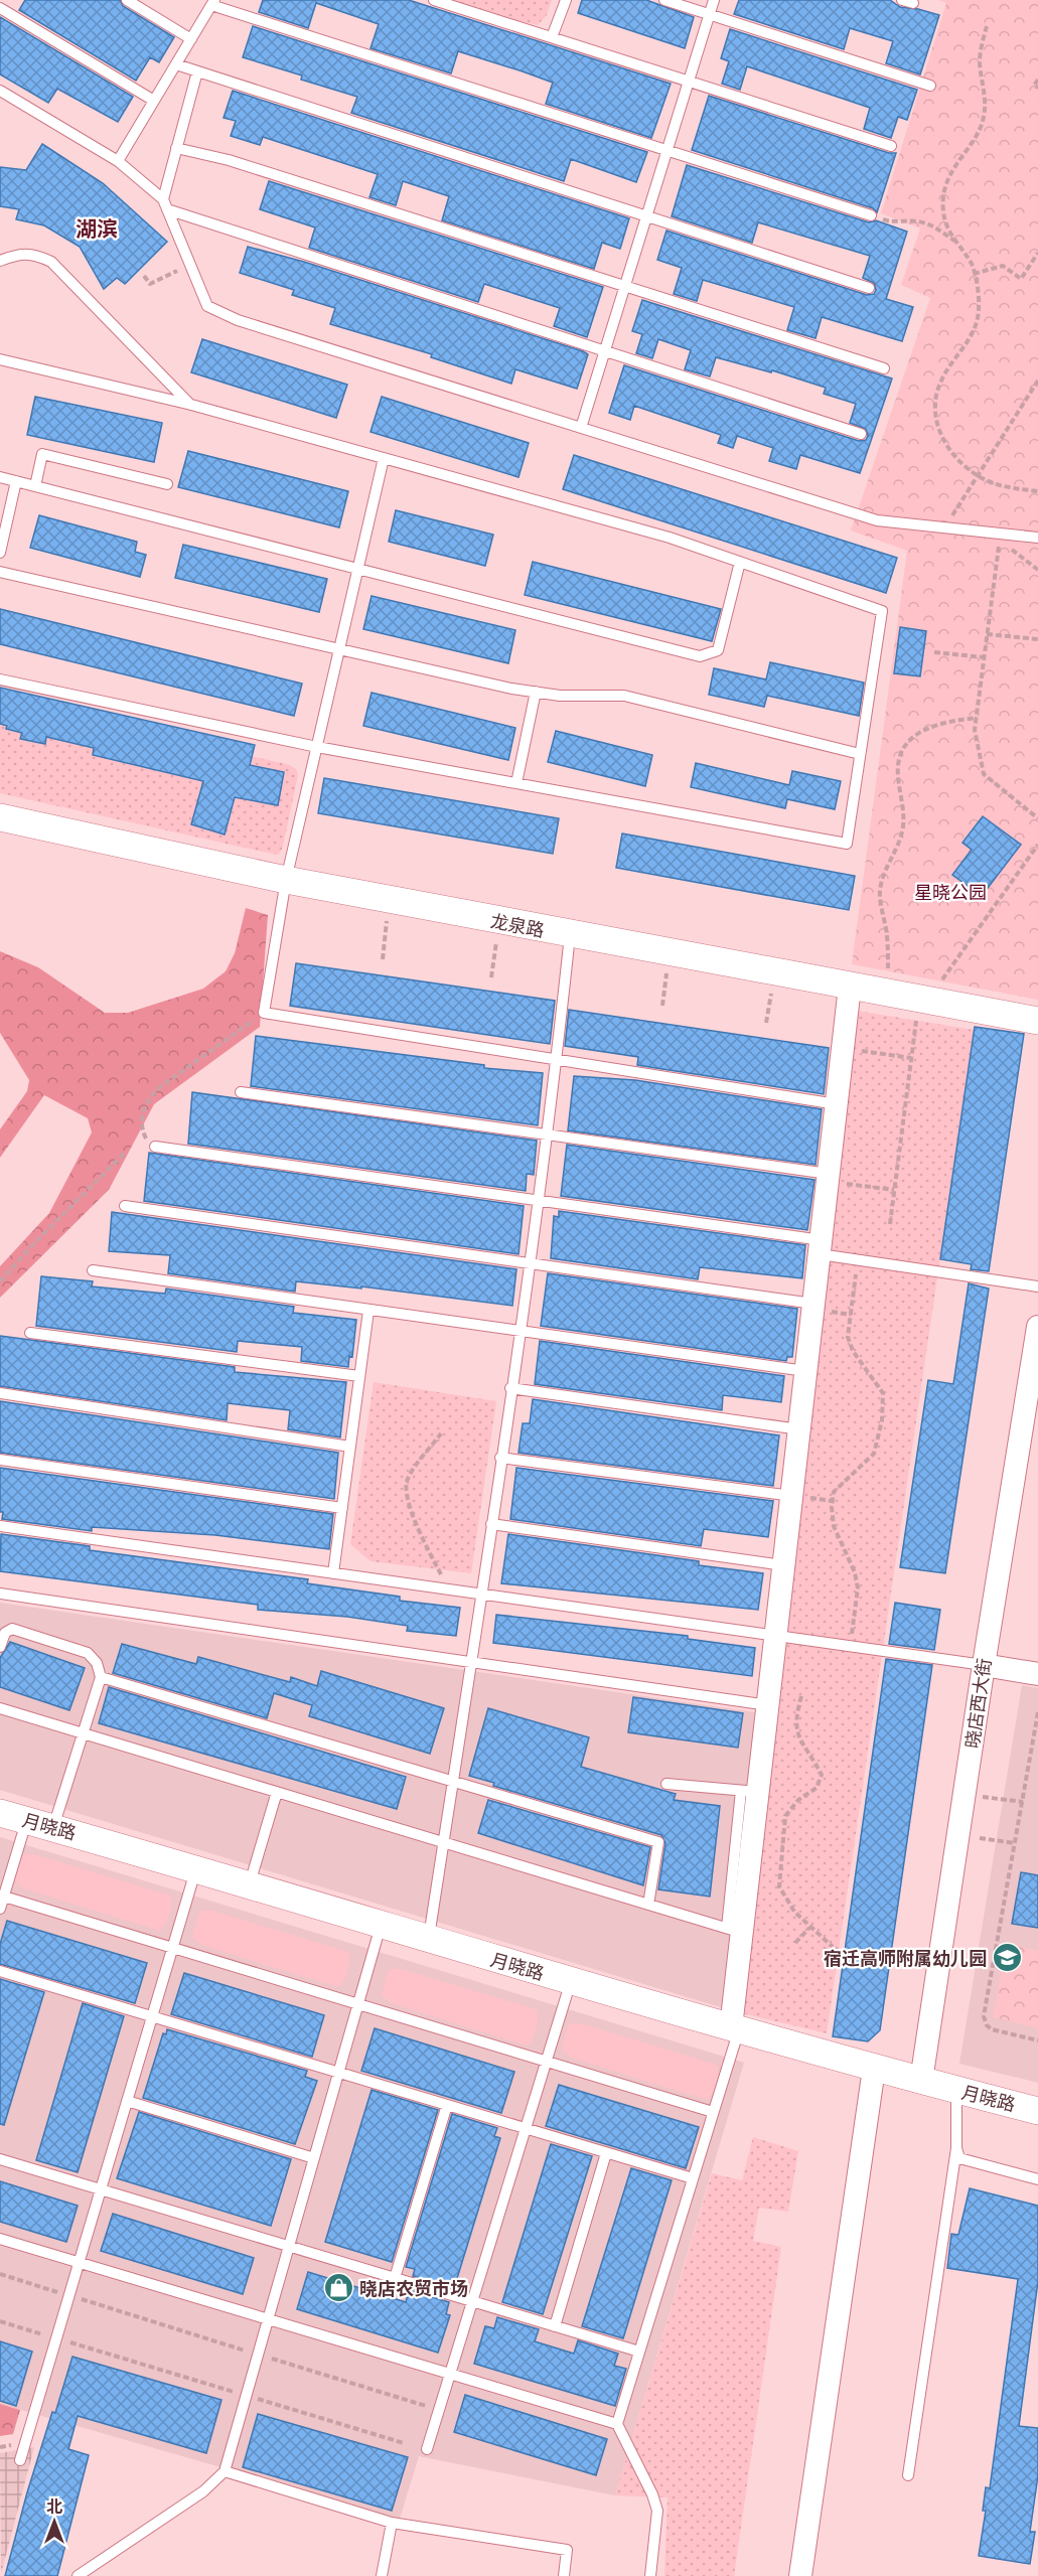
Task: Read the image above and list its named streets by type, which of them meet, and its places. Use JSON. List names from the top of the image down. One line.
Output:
{"streets":{"street":["龙泉路","晓店西大街","月晓路"]},"crossings":[["晓店西大街","月晓路"]],"districts":["湖滨"],"parks":["星晓公园"],"places":{"school or university":["宿迁高师附属幼儿园"],"shop":["晓店农贸市场"]},"north":"top"}
